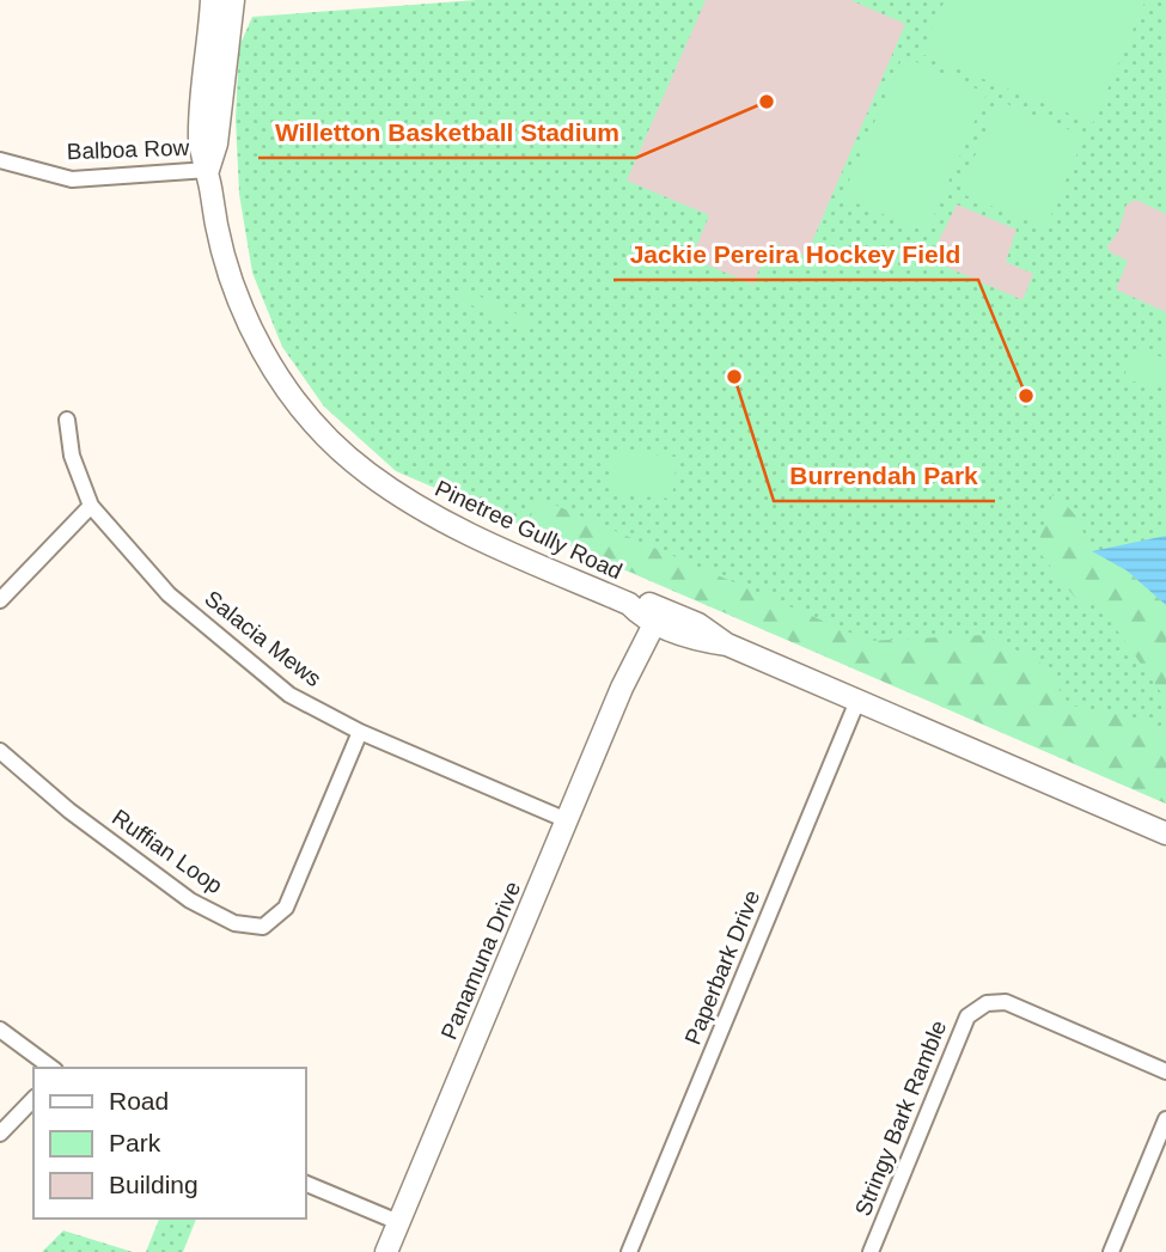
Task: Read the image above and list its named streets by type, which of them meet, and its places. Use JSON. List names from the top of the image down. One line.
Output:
{"streets":{"main road":["Pinetree Gully Road","Panamuna Drive"],"street":["Balboa Row","Salacia Mews","Ruffian Loop","Paperbark Drive","Stringy Bark Ramble"]},"crossings":[["Balboa Row","Pinetree Gully Road"],["Pinetree Gully Road","Panamuna Drive"],["Pinetree Gully Road","Paperbark Drive"],["Salacia Mews","Ruffian Loop"],["Salacia Mews","Panamuna Drive"]],"places":["Willetton Basketball Stadium","Burrendah Park","Jackie Pereira Hockey Field"],"legend":["Road","Park","Building"]}
